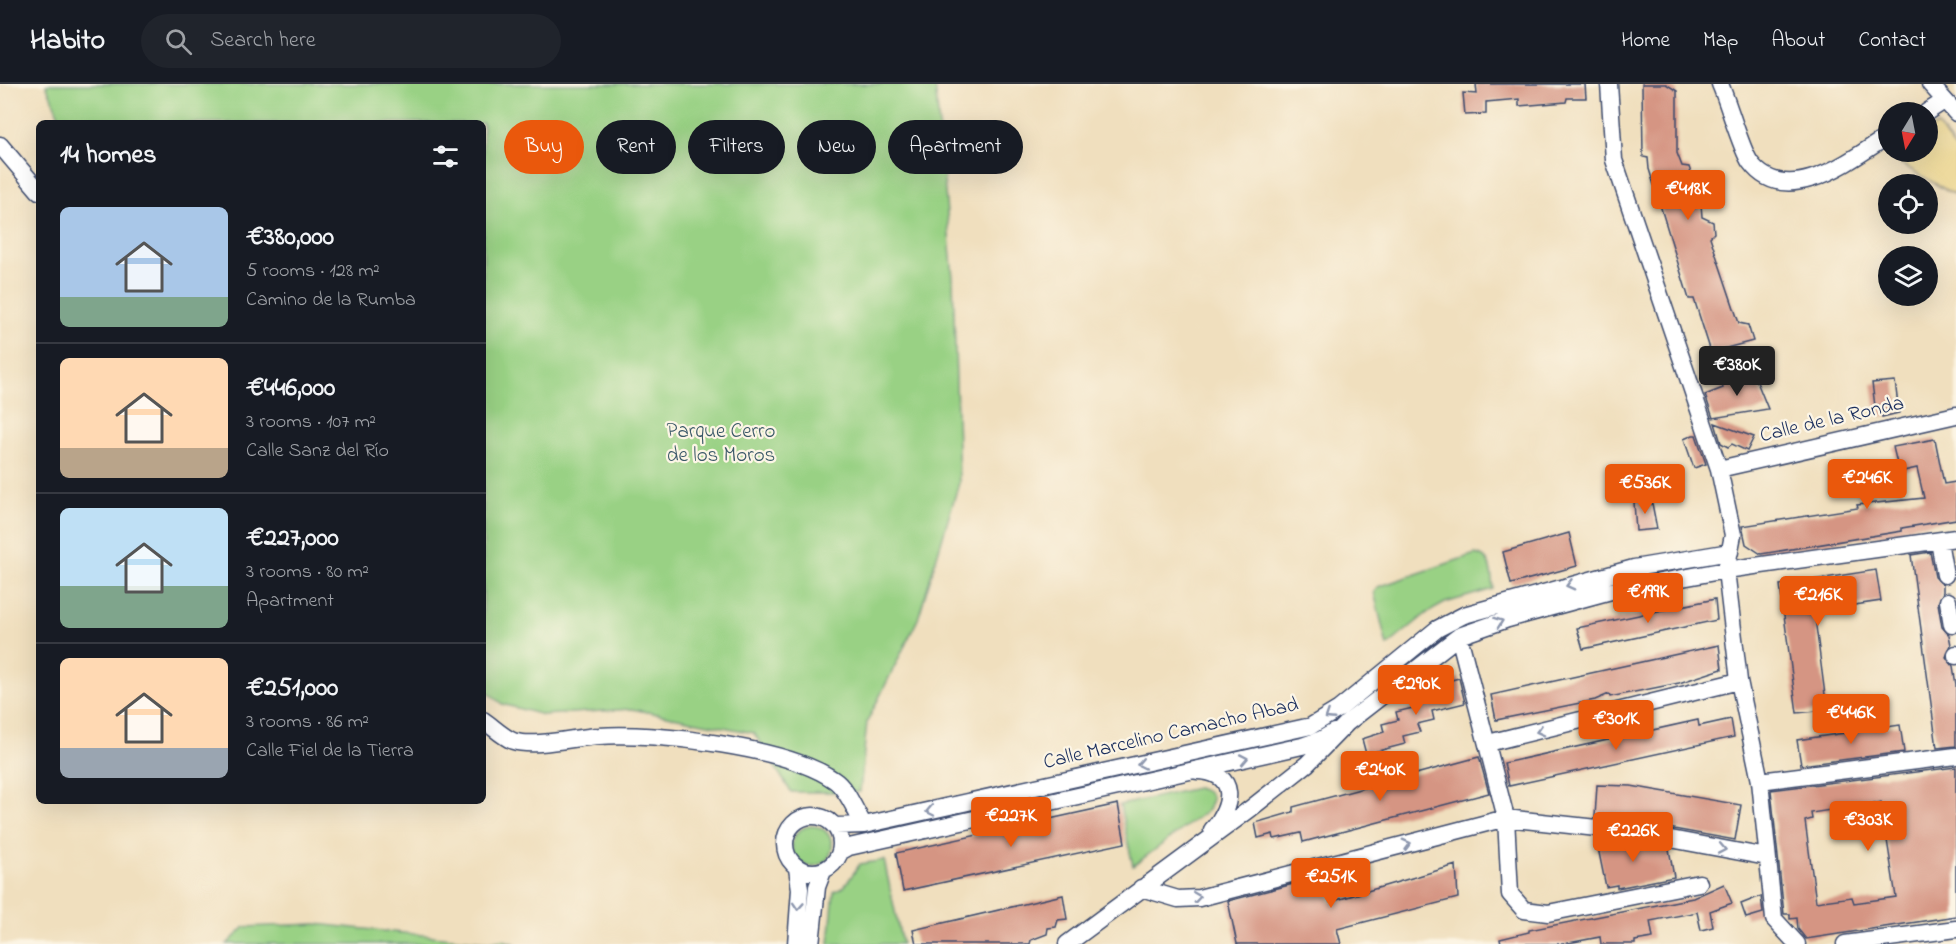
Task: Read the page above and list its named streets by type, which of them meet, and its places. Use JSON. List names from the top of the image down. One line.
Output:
{"streets":{"street":["Calle de la Ronda","Calle Marcelino Camacho Abad"]},"parks":["Parque Cerro de los Moros"],"north":"bottom","page":{"header":"Habito","search":"Search here","nav":["Home","Map","About","Contact"],"chip":["Buy","Rent","Filters","New","Apartment"],"heading":"14 homes","price":["€418K","€380K","€246K","€536K","€199K","€216K","€290K","€446K","€301K","€240K","€227K","€303K","€226K","€251K"],"list":[{"name":"€380,000","note":"5 rooms · 128 m² · Camino de la Rumba"},{"name":"€446,000","note":"3 rooms · 107 m² · Calle Sanz del Río"},{"name":"€227,000","note":"3 rooms · 80 m² · Apartment"},{"name":"€251,000","note":"3 rooms · 86 m² · Calle Fiel de la Tierra"}]}}
